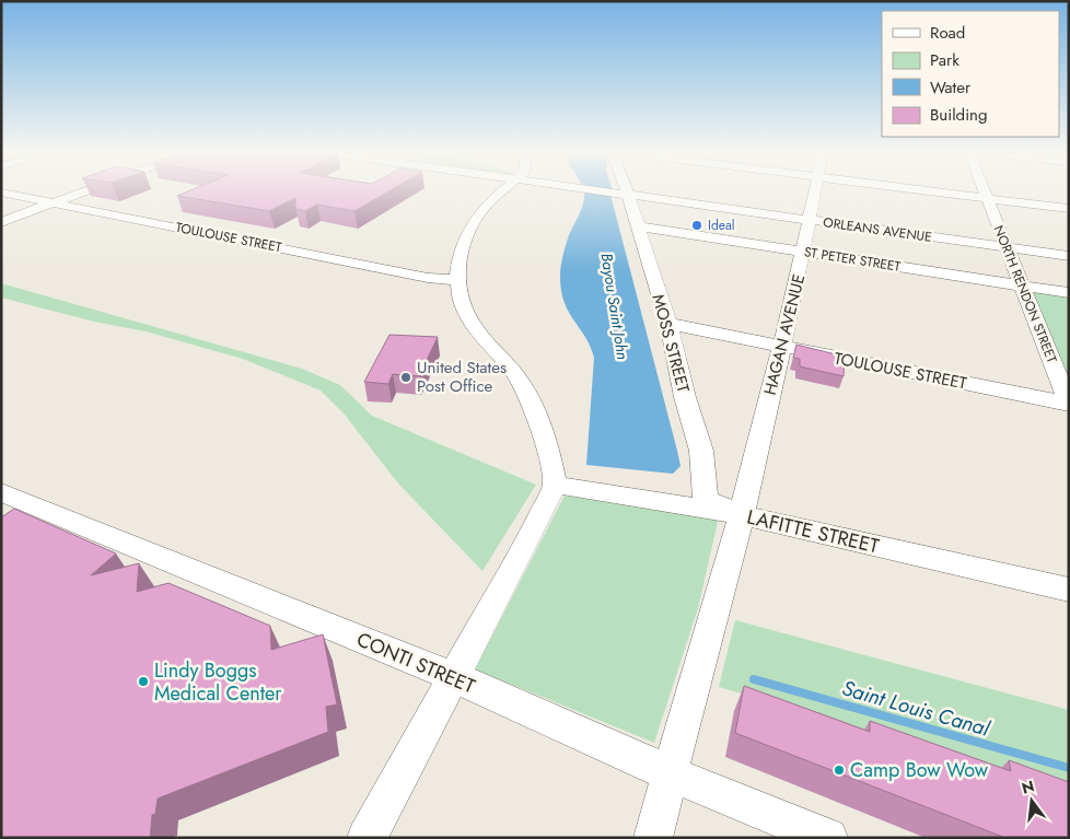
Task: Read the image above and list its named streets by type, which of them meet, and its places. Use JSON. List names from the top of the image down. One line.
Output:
{"streets":{"street":["ORLEANS AVENUE","TOULOUSE STREET","ST PETER STREET","NORTH RENDON STREET","HAGAN AVENUE","MOSS STREET","LAFITTE STREET","CONTI STREET"]},"crossings":[["ORLEANS AVENUE","NORTH RENDON STREET"],["ORLEANS AVENUE","HAGAN AVENUE"],["TOULOUSE STREET","NORTH RENDON STREET"],["TOULOUSE STREET","HAGAN AVENUE"],["TOULOUSE STREET","MOSS STREET"],["ST PETER STREET","NORTH RENDON STREET"],["ST PETER STREET","HAGAN AVENUE"],["ST PETER STREET","MOSS STREET"],["HAGAN AVENUE","MOSS STREET"],["HAGAN AVENUE","LAFITTE STREET"],["HAGAN AVENUE","CONTI STREET"],["MOSS STREET","LAFITTE STREET"]],"water":["Bayou Saint John","Saint Louis Canal"],"places":["Ideal","United States Post Office","Lindy Boggs Medical Center","Camp Bow Wow"],"legend":["Road","Park","Water","Building"],"north":"top"}
